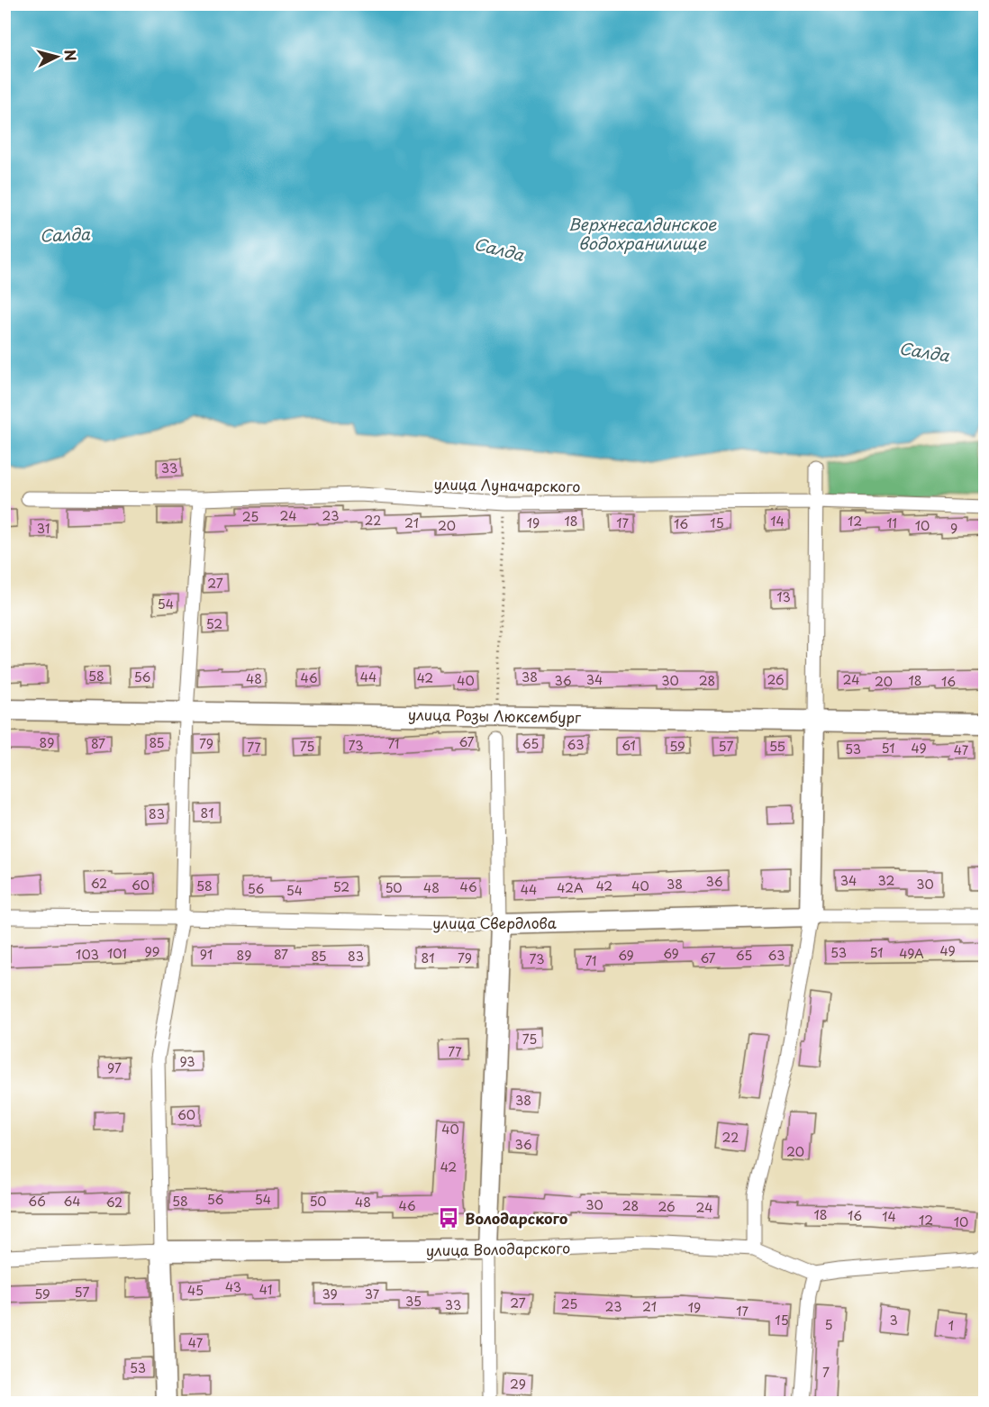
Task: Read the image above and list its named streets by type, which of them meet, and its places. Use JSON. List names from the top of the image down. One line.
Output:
{"streets":{"street":["улица Луначарского","улица Розы Люксембург","улица Свердлова","улица Володарского"]},"water":["Верхнесалдинское водохранилище","Салда"],"places":{"bus stop":["Володарского"]},"house_numbers":["33","24","23","25","22","18","14","12","21","19","17","15","11","16","20","10","31","9","27","13","54","52","58","56","44","38","46","42","48","34","26","24","40","36","30","28","18","20","16","67","89","85","87","79","71","65","63","73","61","75","59","57","55","77","51","49","53","47","81","83","34","32","36","62","38","30","60","58","42","40","52","46","50","48","42А","56","44","54","49","99","53","51","101","69","49А","103","91","87","89","69","65","63","85","83","81","79","67","73","71","75","77","93","97","38","60","40","22","36","20","42","56","54","66","64","58","50","62","48","30","46","28","26","24","18","16","14","12","10","43","41","45","57","59","39","37","35","27","25","33","23","21","19","17","15","3","5","1","47","53","7","29"],"north":"right"}
